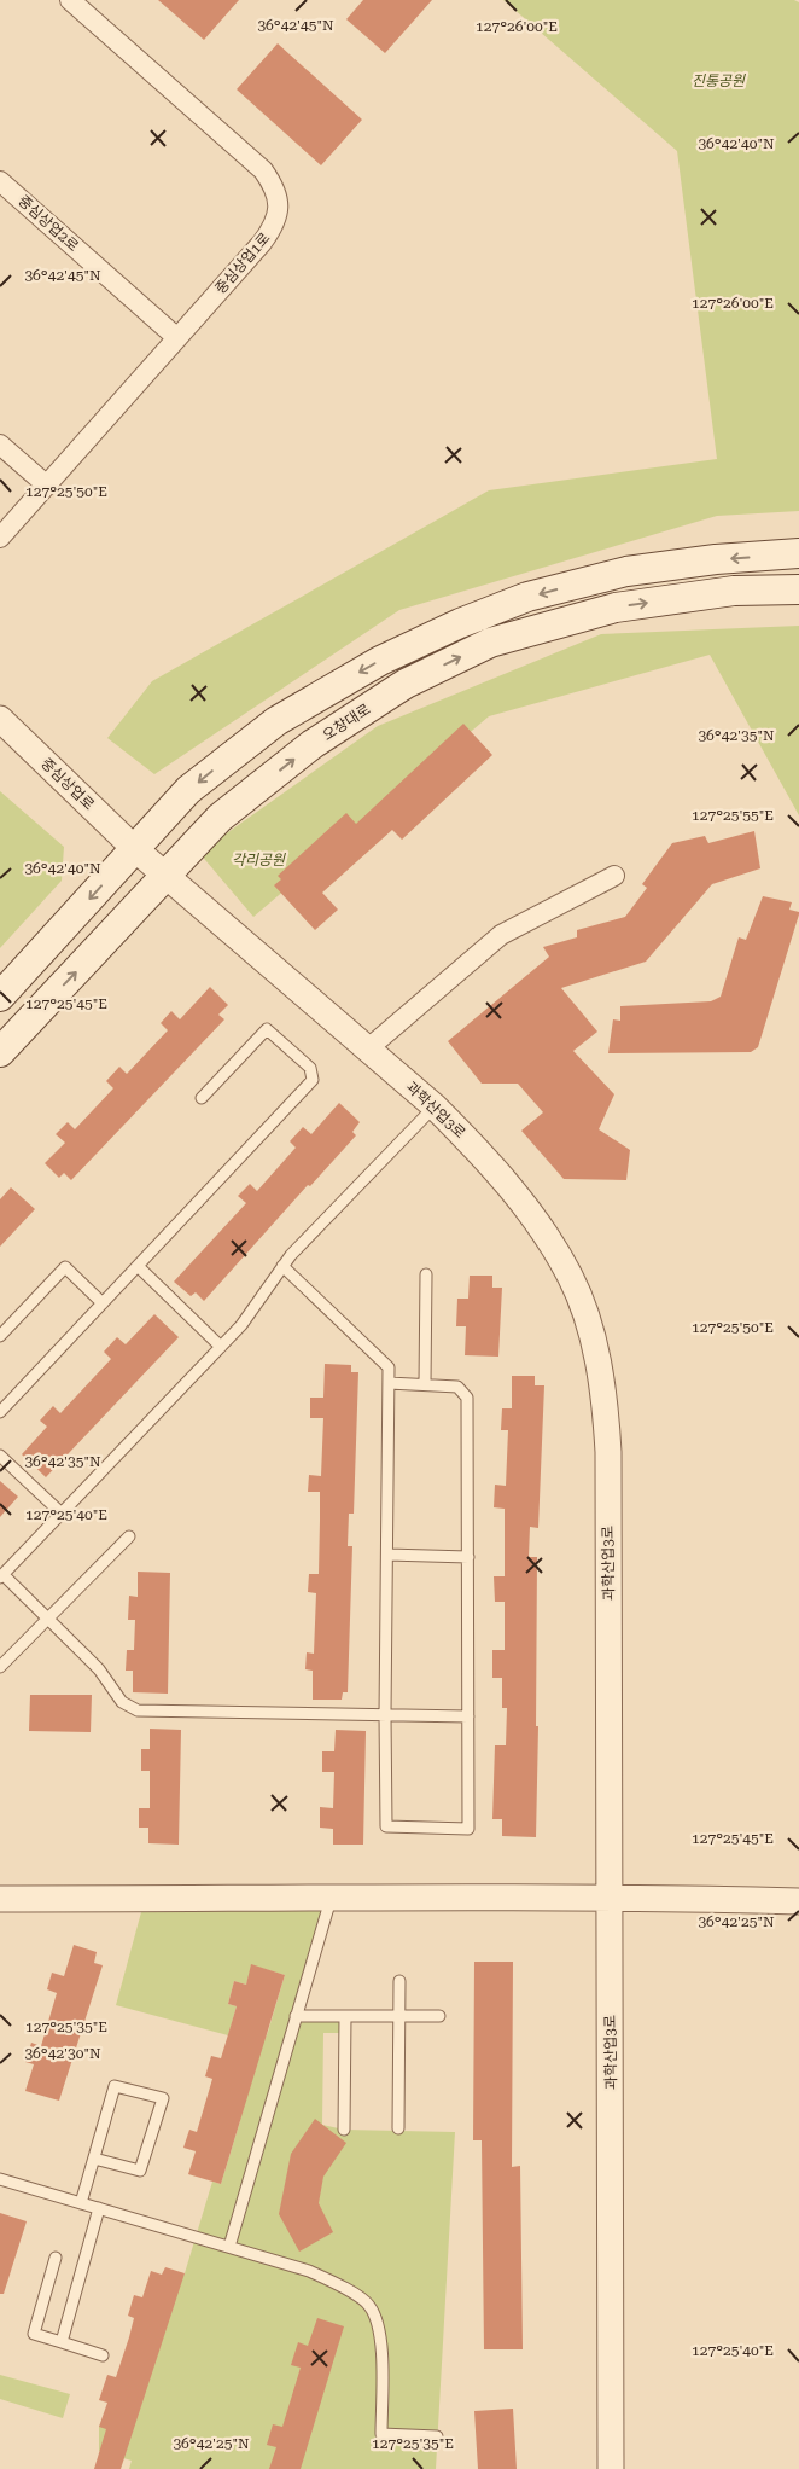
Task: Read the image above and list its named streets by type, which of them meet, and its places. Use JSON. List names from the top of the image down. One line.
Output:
{"streets":{"main road":["오창대로"],"street":["중심상업2로","중심상업1로","중심상업로","과학산업3로"]},"crossings":[["중심상업2로","중심상업1로"],["오창대로","과학산업3로"],["중심상업로","과학산업3로"]],"parks":["진통공원","각리공원"],"coordinates":["36°42'45\"N","127°26'00\"E","36°42'40\"N","127°25'50\"E","36°42'35\"N","127°25'55\"E","127°25'45\"E","127°25'40\"E","36°42'25\"N","127°25'35\"E","36°42'30\"N"]}
